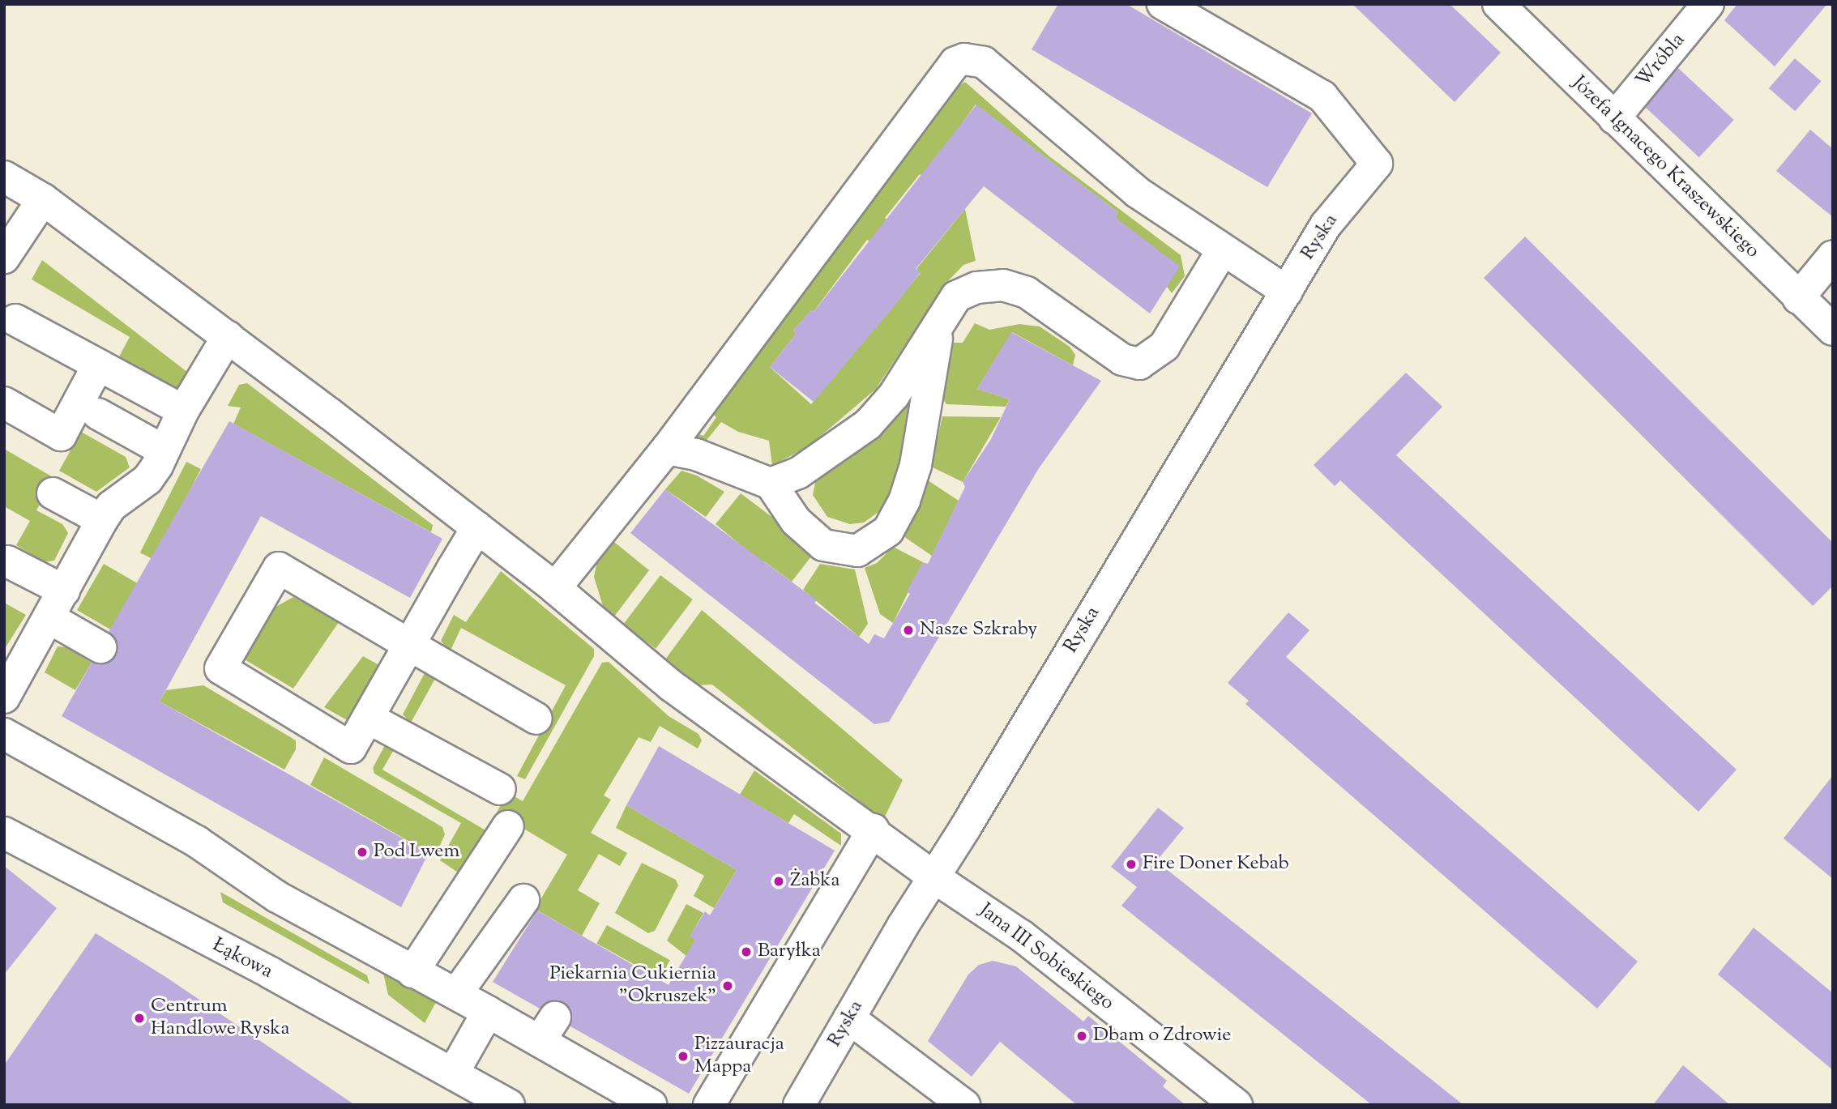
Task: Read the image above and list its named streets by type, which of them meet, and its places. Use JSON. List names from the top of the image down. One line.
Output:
{"streets":{"street":["Wróbla","Józefa Ignacego Kraszewskiego","Ryska","Jana III Sobieskiego","Łąkowa"]},"crossings":[["Wróbla","Józefa Ignacego Kraszewskiego"],["Ryska","Jana III Sobieskiego"]],"places":["Nasze Szkraby","Pod Lwem","Fire Doner Kebab","Żabka","Baryłka","Piekarnia Cukiernia \"Okruszek\"","Centrum Handlowe Ryska","Dbam o Zdrowie","Pizzauracja Mappa"]}
